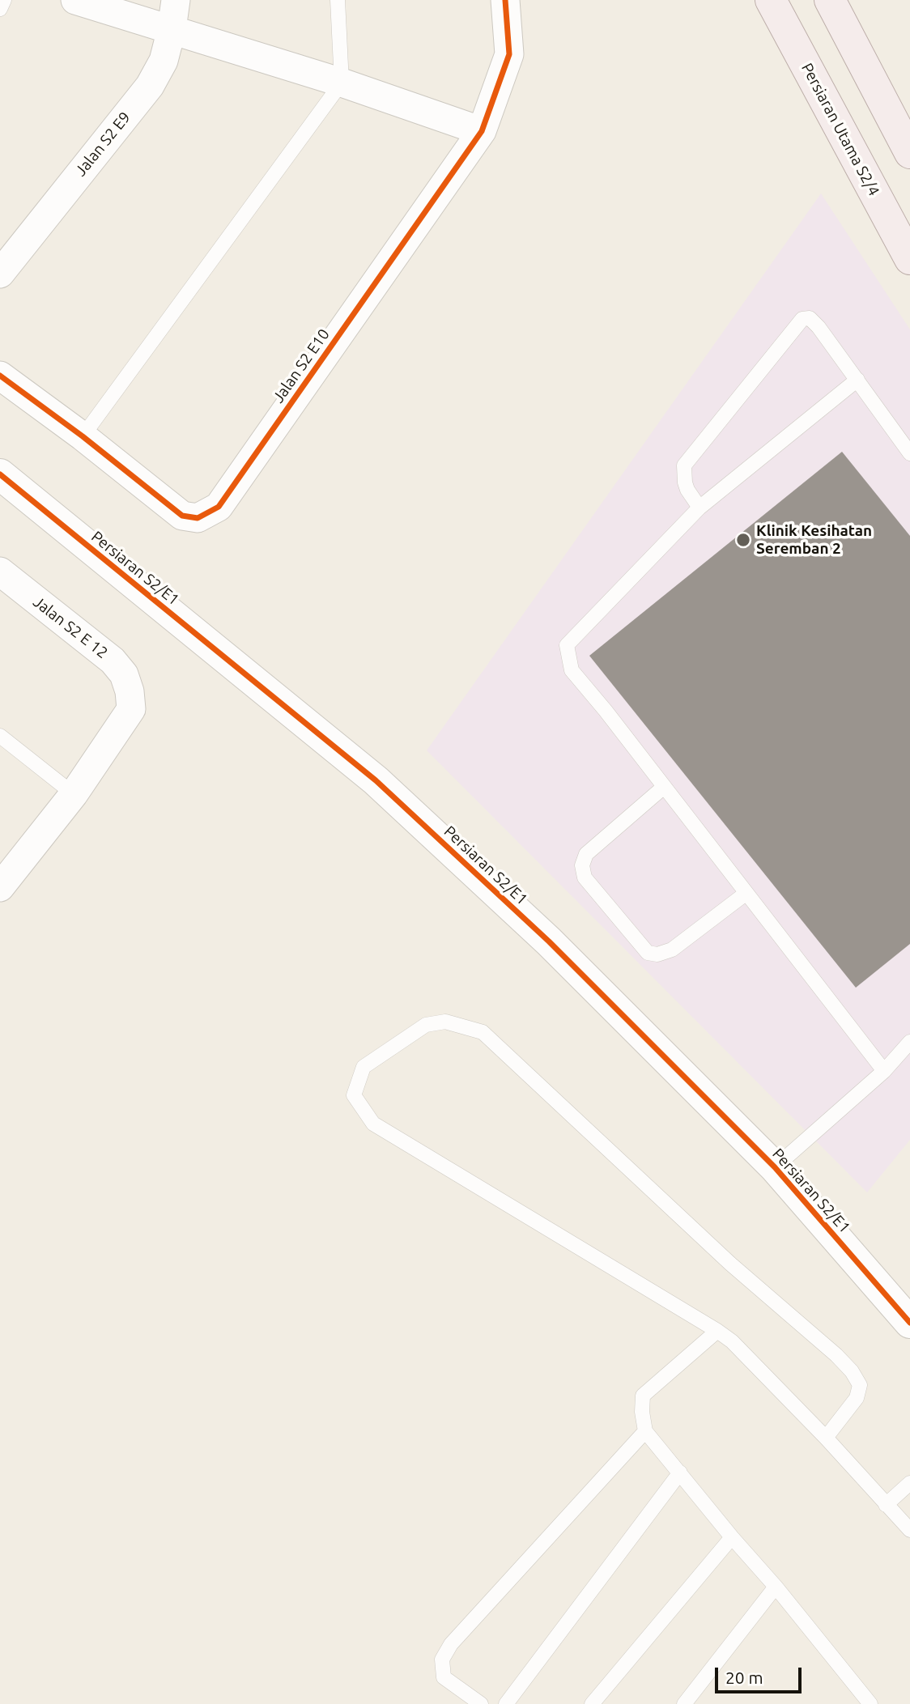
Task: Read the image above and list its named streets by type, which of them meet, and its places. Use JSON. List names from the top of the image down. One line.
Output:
{"streets":{"main road":["Persiaran Utama S2/4"],"street":["Jalan S2 E9","Jalan S2 E10","Persiaran S2/E1","Jalan S2 E 12"]},"places":["Klinik Kesihatan Seremban 2"],"scale_bar":"20 m"}
